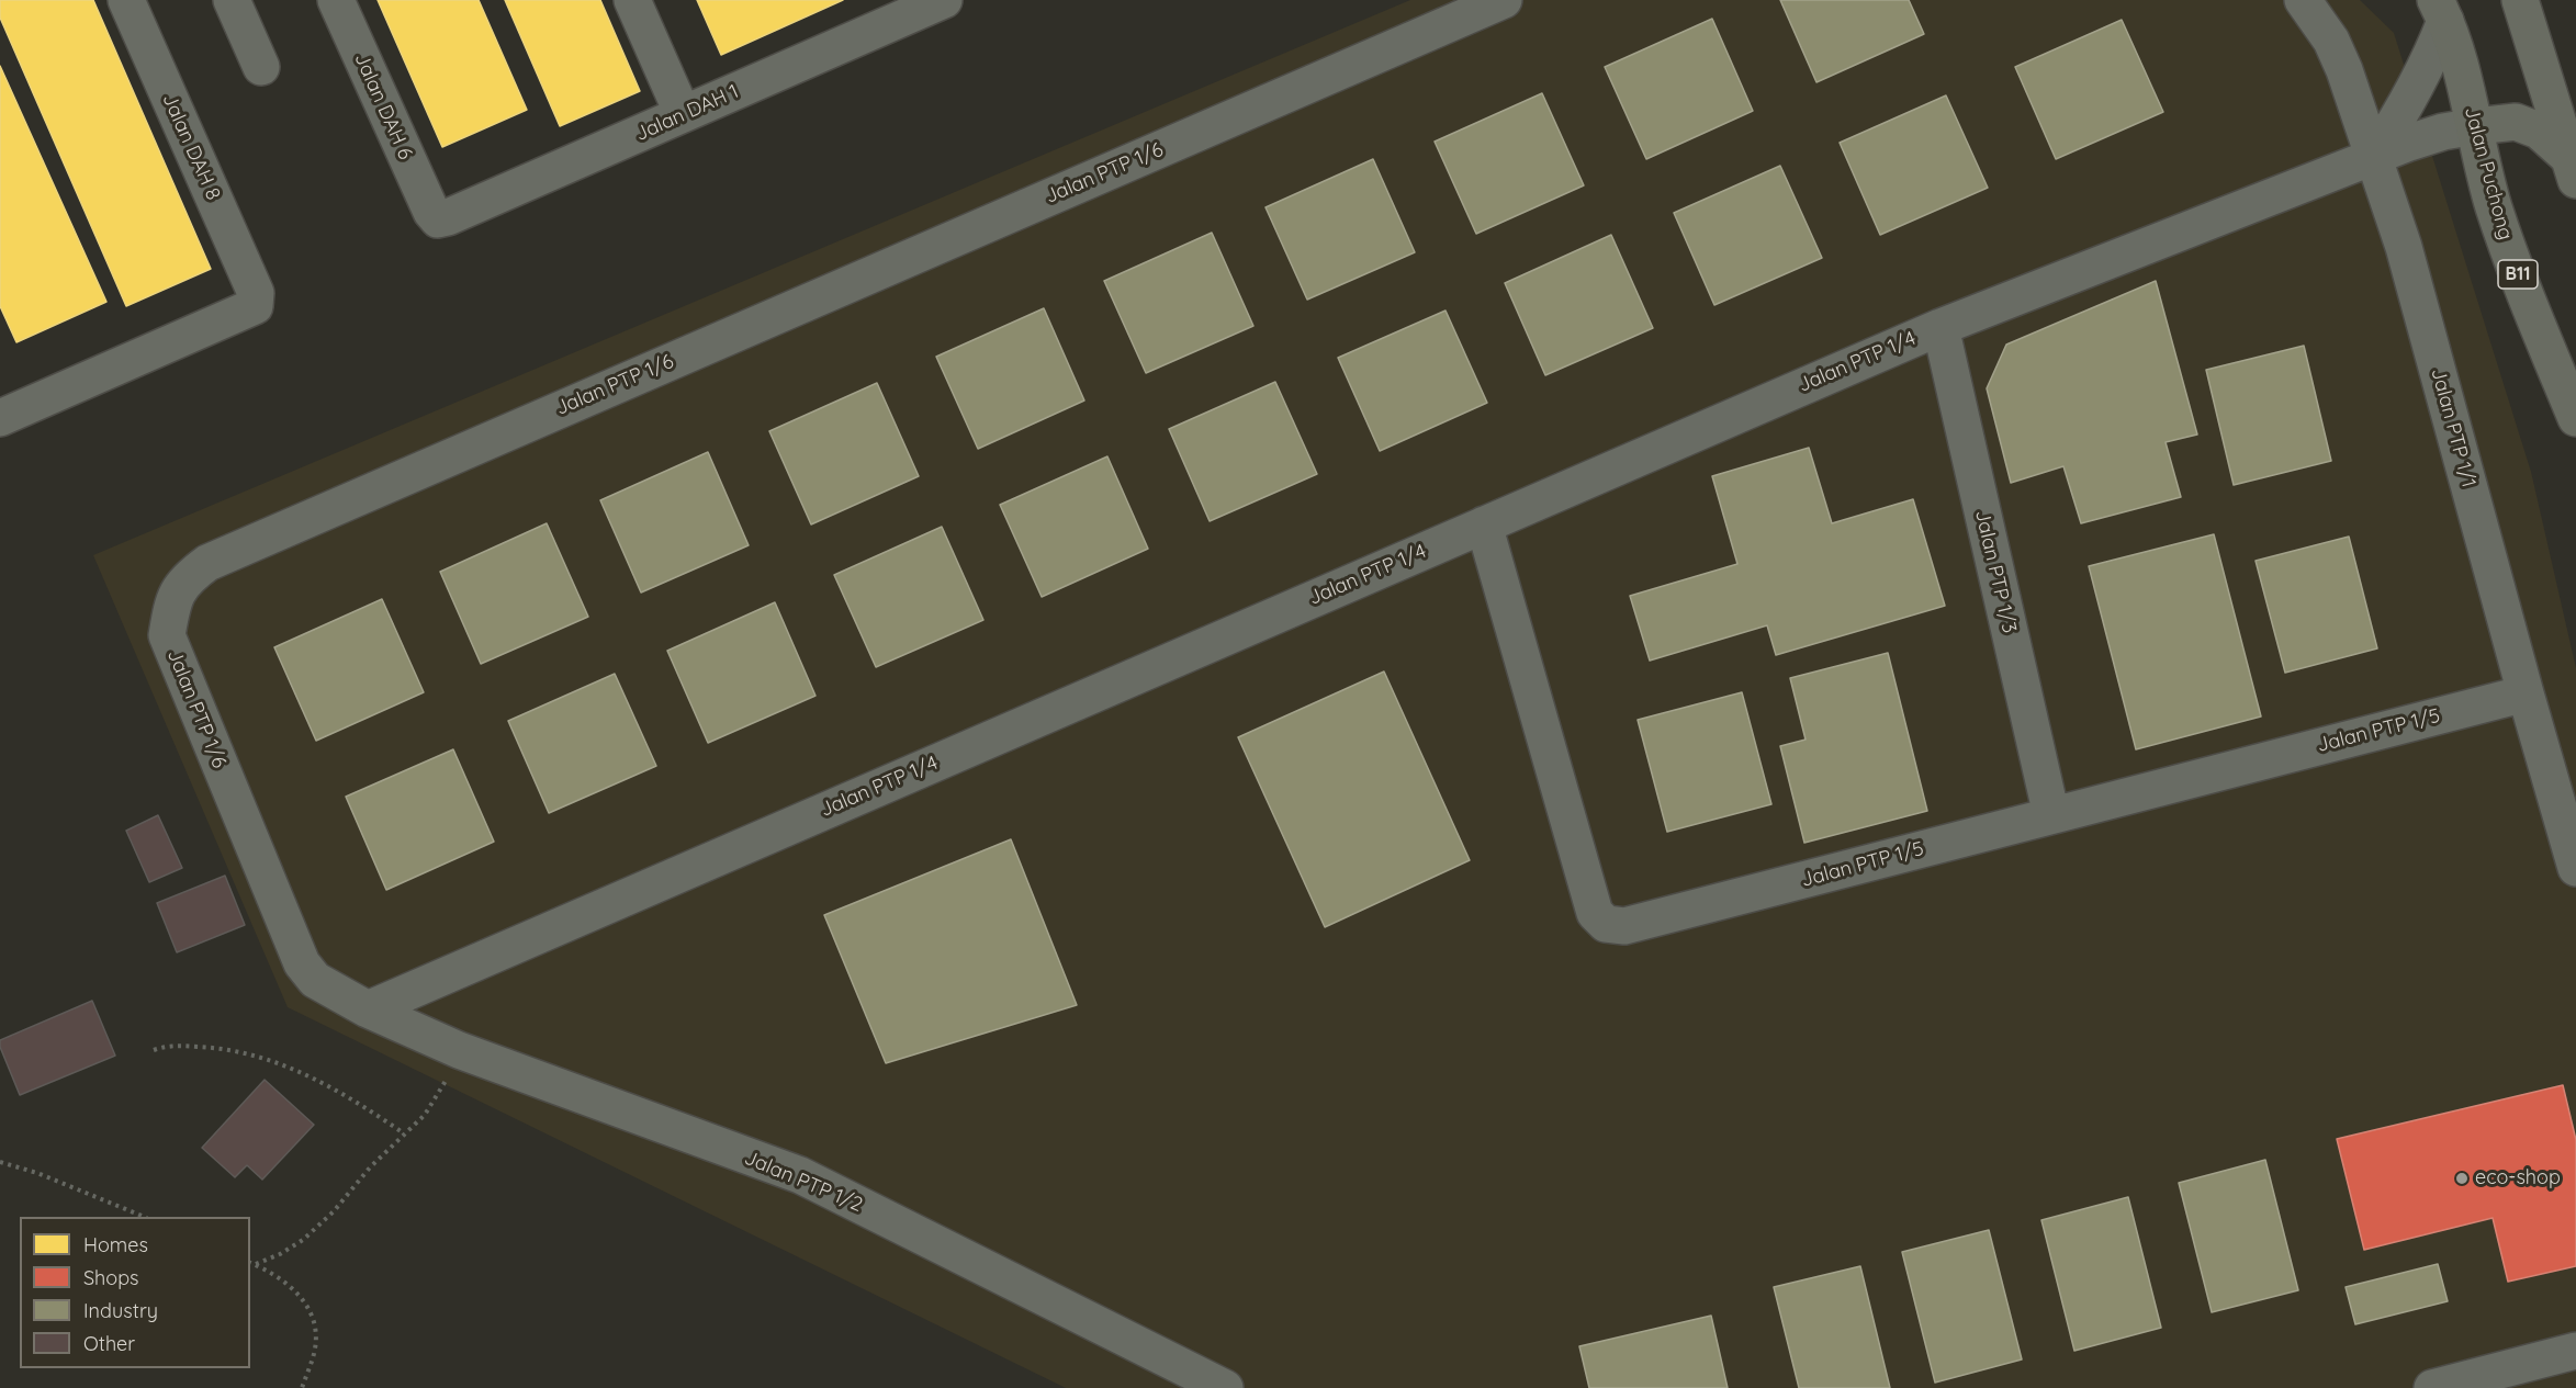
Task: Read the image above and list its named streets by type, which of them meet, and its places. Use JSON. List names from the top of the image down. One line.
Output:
{"streets":{"main road":["Jalan Puchong","B11"],"street":["Jalan DAH 6","Jalan DAH 1","Jalan DAH 8","Jalan PTP 1/6","Jalan PTP 1/4","Jalan PTP 1/1","Jalan PTP 1/3","Jalan PTP 1/5","Jalan PTP 1/2"]},"crossings":[["Jalan DAH 6","Jalan DAH 1"],["Jalan PTP 1/6","Jalan PTP 1/4"],["Jalan PTP 1/6","Jalan PTP 1/2"],["Jalan Puchong","Jalan PTP 1/4"],["Jalan PTP 1/4","Jalan PTP 1/1"],["Jalan PTP 1/4","Jalan PTP 1/3"],["Jalan PTP 1/4","Jalan PTP 1/5"],["Jalan PTP 1/4","Jalan PTP 1/2"],["Jalan PTP 1/1","Jalan PTP 1/5"],["Jalan PTP 1/3","Jalan PTP 1/5"]],"places":["eco-shop"],"legend":["Homes","Shops","Industry","Other"]}
